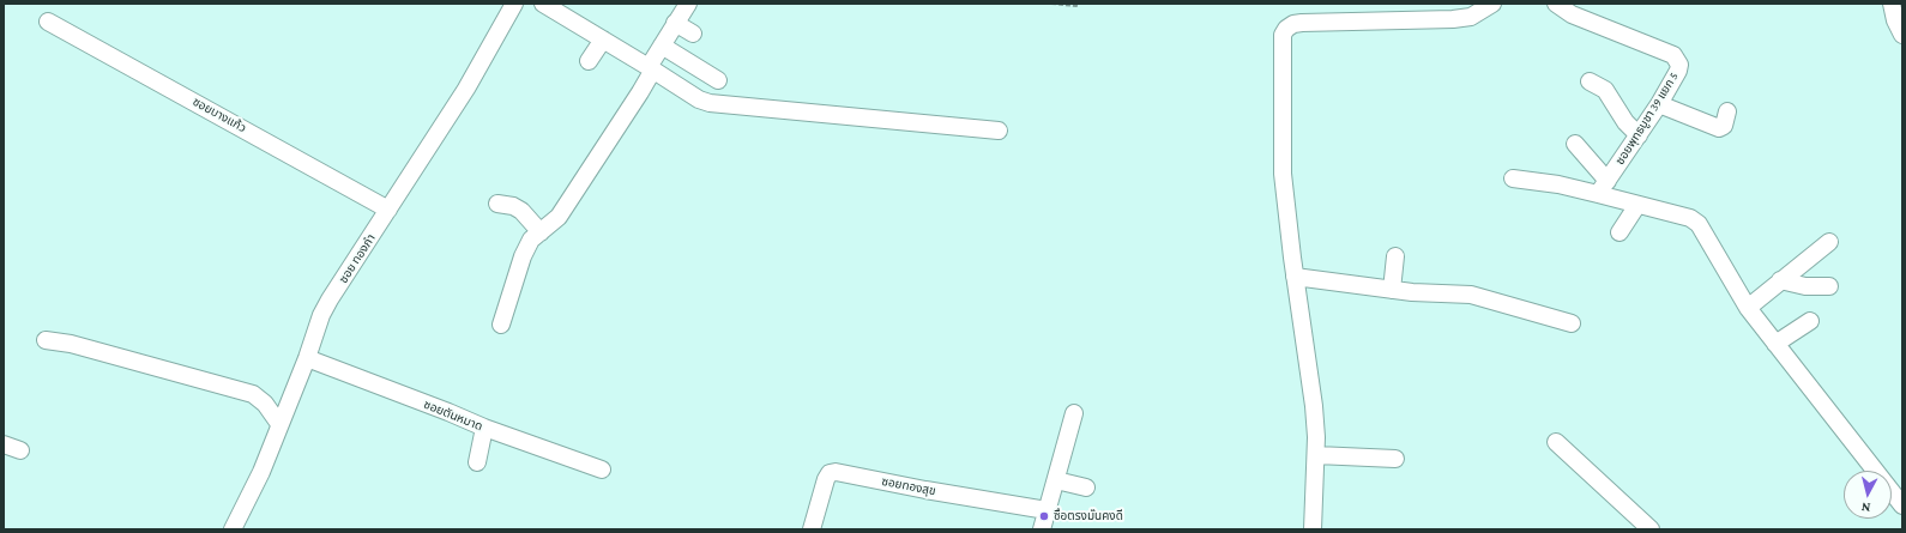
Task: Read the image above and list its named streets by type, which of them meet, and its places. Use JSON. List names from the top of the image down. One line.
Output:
{"streets":{"street":["ซอยบางแก้ว","ซอยพุทธบูชา 39 แยก 5","ซอย ทองภํา","ซอยตันหมาด","ซอยทองสุข"]},"crossings":[["ซอยบางแก้ว","ซอย ทองภํา"],["ซอย ทองภํา","ซอยตันหมาด"]],"places":["ซื่อตรงมั่นคงดี"],"north":"bottom"}
